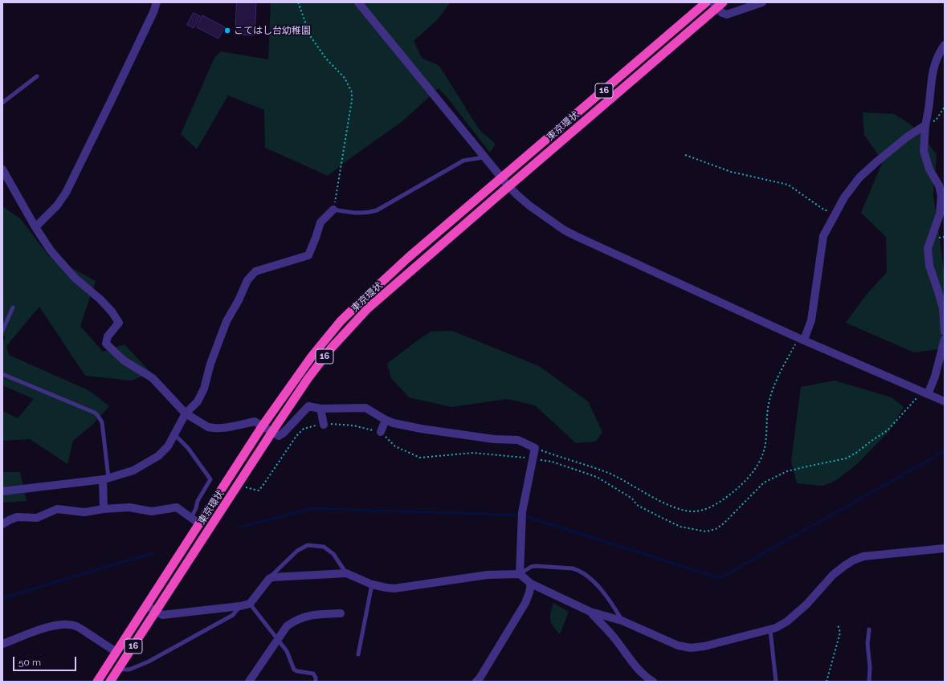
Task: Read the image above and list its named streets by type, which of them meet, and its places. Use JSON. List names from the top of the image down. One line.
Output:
{"streets":{"highway":["16","東京環状"]},"places":["こてはし台幼稚園"],"scale_bar":"50 m"}
